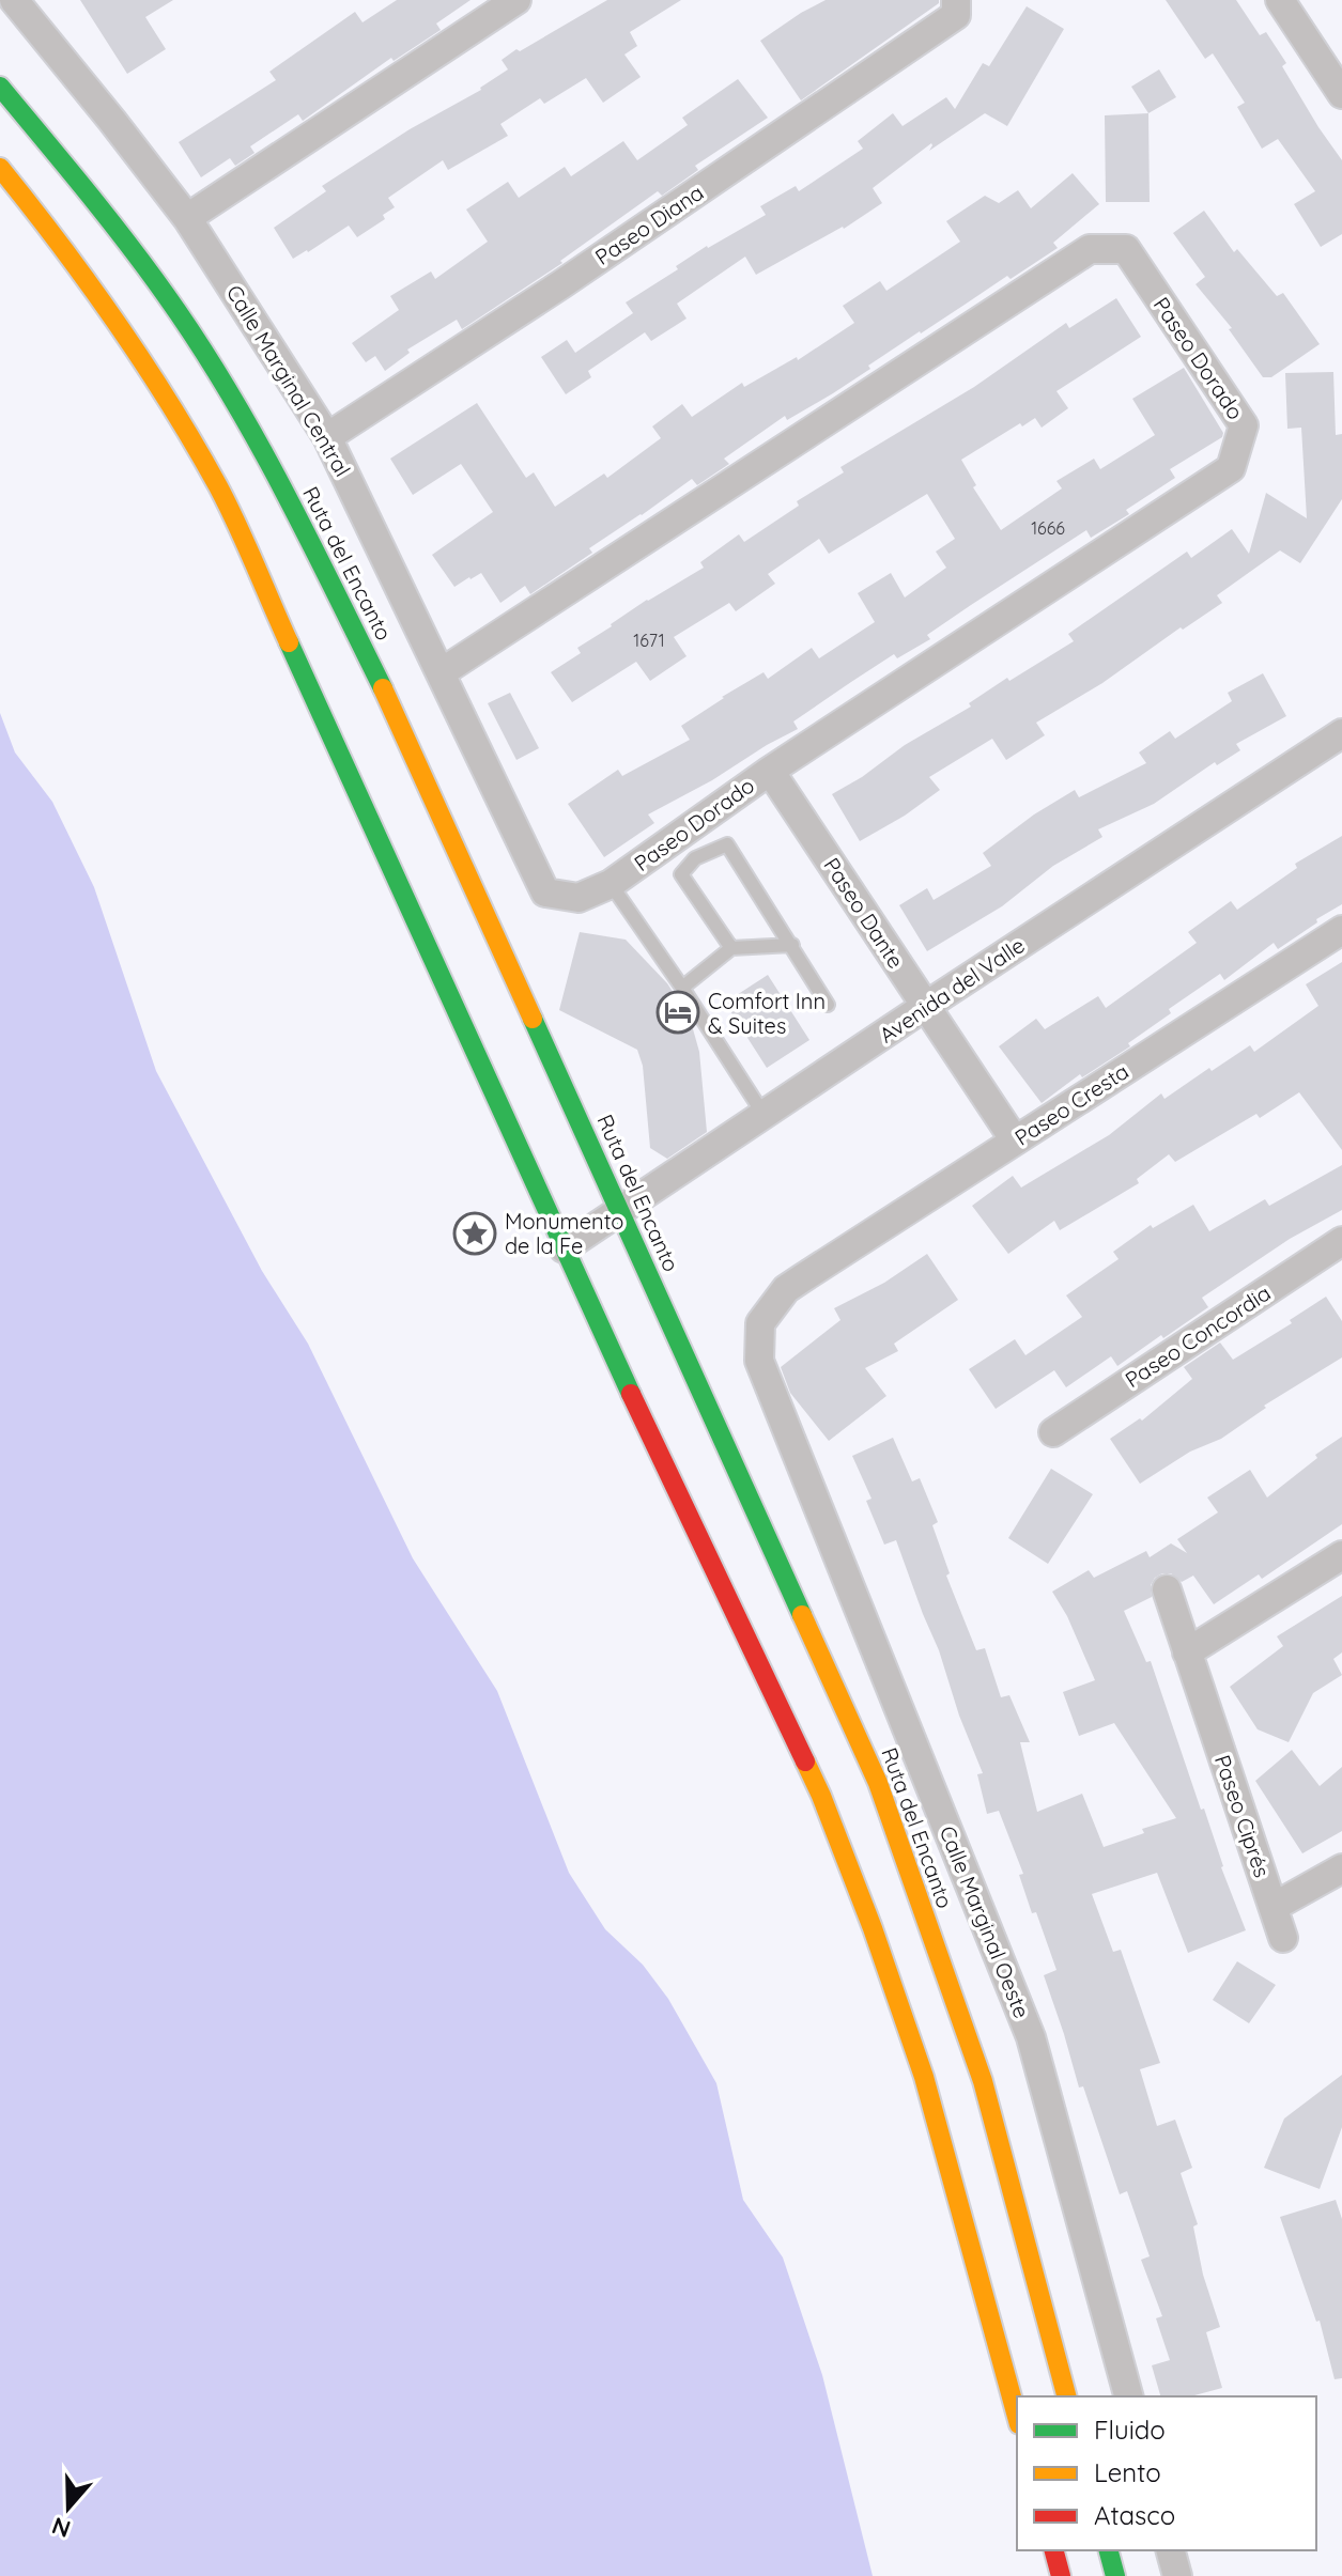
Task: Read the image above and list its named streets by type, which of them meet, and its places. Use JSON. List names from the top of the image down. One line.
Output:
{"streets":{"main road":["Ruta del Encanto"],"street":["Paseo Diana","Paseo Dorado","Calle Marginal Central","Paseo Dante","Avenida del Valle","Paseo Cresta","Paseo Concordia","Paseo Ciprés","Calle Marginal Oeste"]},"crossings":[["Paseo Diana","Calle Marginal Central"],["Paseo Dorado","Calle Marginal Central"],["Paseo Dorado","Paseo Dante"],["Ruta del Encanto","Avenida del Valle"],["Paseo Dante","Avenida del Valle"],["Paseo Dante","Paseo Cresta"],["Paseo Cresta","Calle Marginal Oeste"]],"places":{"hotel":["Comfort Inn & Suites"],"place":["Monumento de la Fe"]},"house_numbers":["1666","1671"],"legend":["Fluido","Lento","Atasco"],"north":"bottom"}
